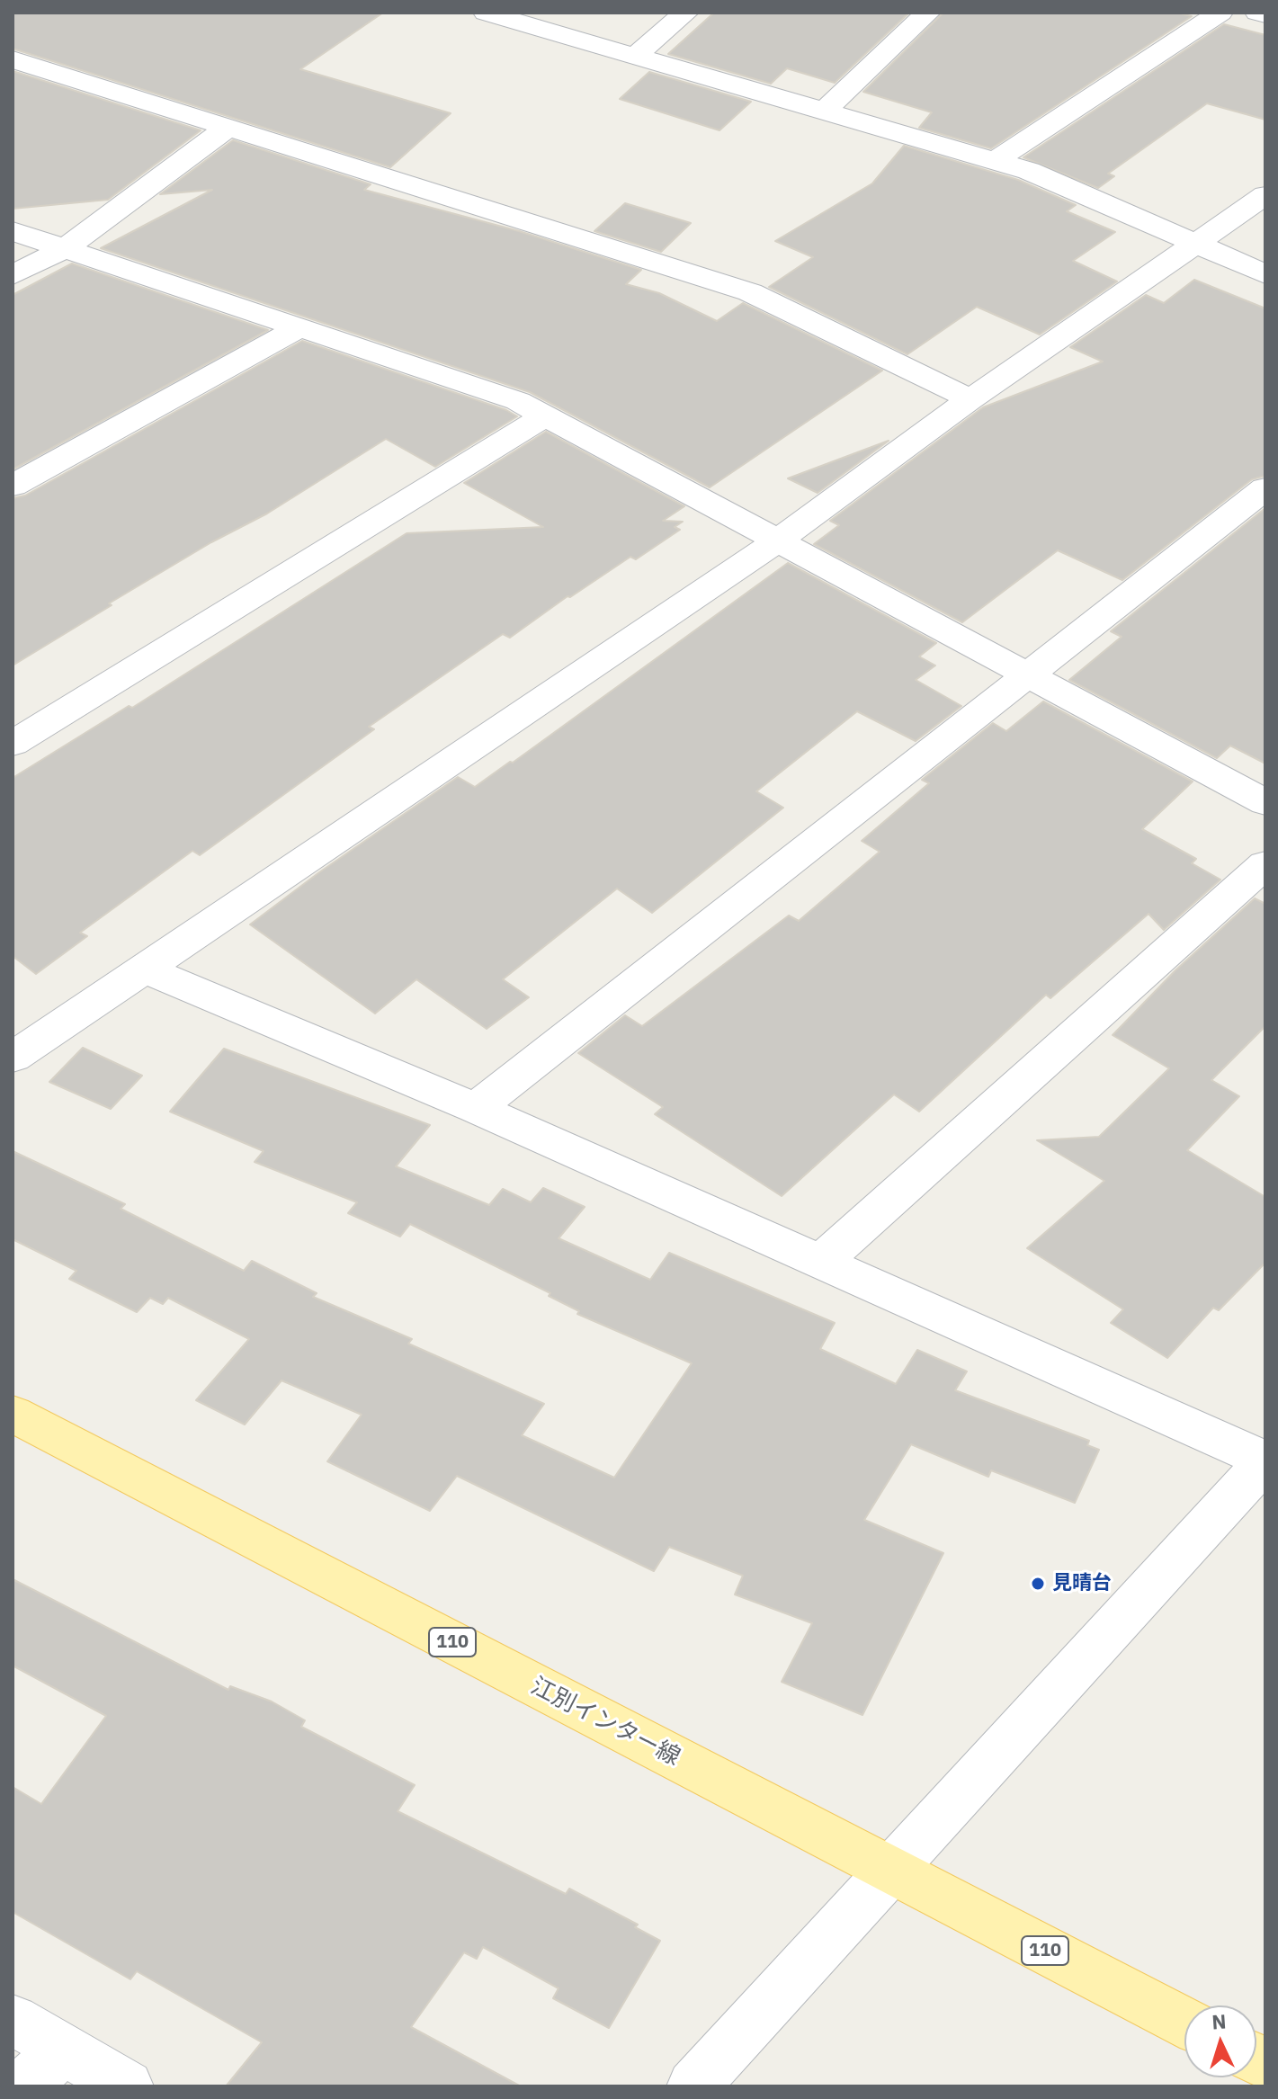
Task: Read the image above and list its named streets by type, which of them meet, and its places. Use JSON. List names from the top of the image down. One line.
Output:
{"streets":{"main road":["110","江別インター線"]},"places":["見晴台"],"north":"top"}
